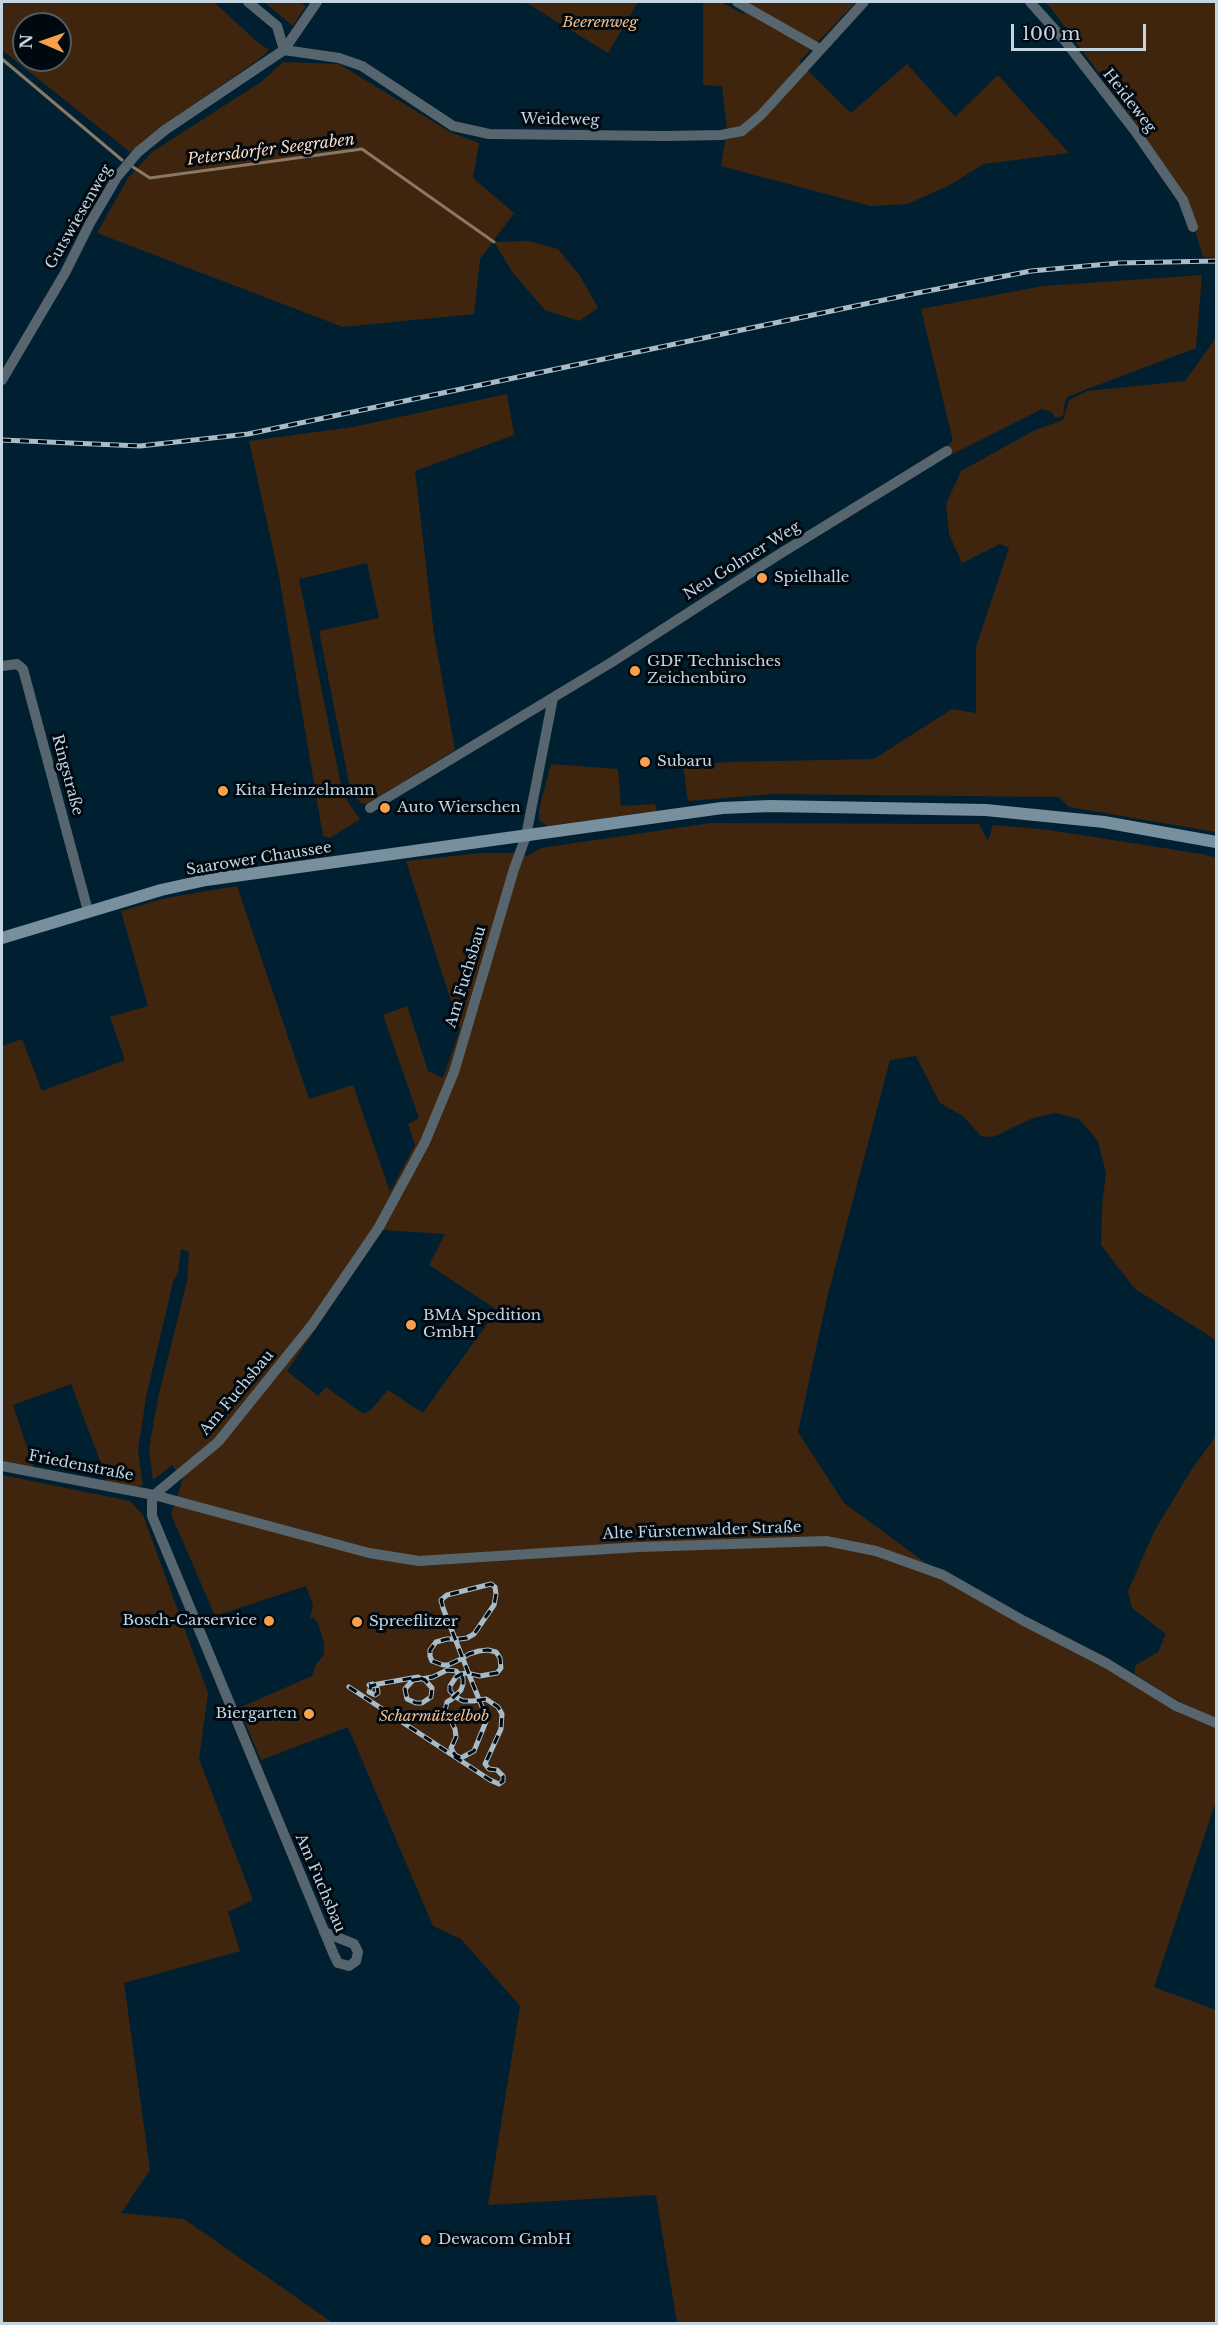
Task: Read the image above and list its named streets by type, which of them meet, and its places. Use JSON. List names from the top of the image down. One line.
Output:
{"streets":{"main road":["Saarower Chaussee"],"street":["Heideweg","Weideweg","Gutswiesenweg","Neu Golmer Weg","Ringstraße","Am Fuchsbau","Friedenstraße","Alte Fürstenwalder Straße"]},"crossings":[["Weideweg","Gutswiesenweg"],["Ringstraße","Saarower Chaussee"],["Saarower Chaussee","Am Fuchsbau"],["Am Fuchsbau","Friedenstraße"],["Am Fuchsbau","Alte Fürstenwalder Straße"],["Friedenstraße","Alte Fürstenwalder Straße"]],"water":["Petersdorfer Seegraben"],"parks":["Beerenweg","Scharmützelbob"],"places":["Spielhalle","GDF Technisches Zeichenbüro","Subaru","Kita Heinzelmann","Auto Wierschen","BMA Spedition GmbH","Bosch-Carservice","Spreeflitzer","Biergarten","Dewacom GmbH"],"scale_bar":"100 m","north":"left"}
